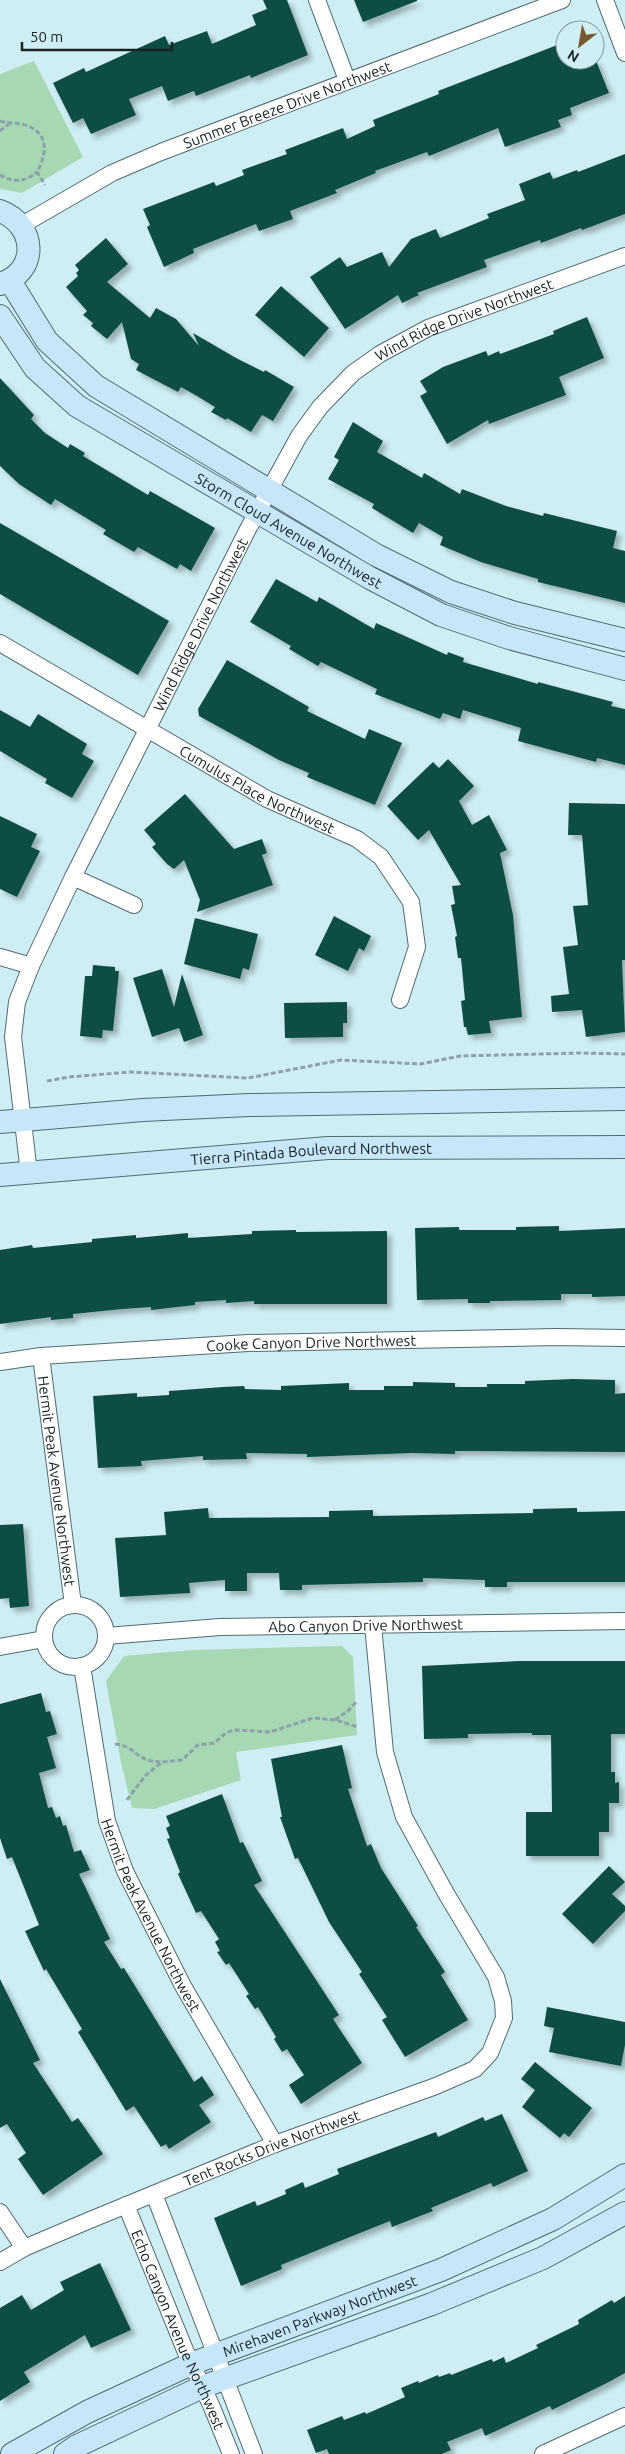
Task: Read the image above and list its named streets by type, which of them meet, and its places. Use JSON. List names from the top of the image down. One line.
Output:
{"streets":{"street":["Summer Breeze Drive Northwest","Wind Ridge Drive Northwest","Storm Cloud Avenue Northwest","Cumulus Place Northwest","Tierra Pintada Boulevard Northwest","Cooke Canyon Drive Northwest","Hermit Peak Avenue Northwest","Abo Canyon Drive Northwest","Tent Rocks Drive Northwest","Mirehaven Parkway Northwest","Echo Canyon Avenue Northwest"]},"crossings":[["Wind Ridge Drive Northwest","Storm Cloud Avenue Northwest"],["Wind Ridge Drive Northwest","Cumulus Place Northwest"],["Wind Ridge Drive Northwest","Tierra Pintada Boulevard Northwest"],["Cooke Canyon Drive Northwest","Hermit Peak Avenue Northwest"],["Hermit Peak Avenue Northwest","Abo Canyon Drive Northwest"],["Hermit Peak Avenue Northwest","Tent Rocks Drive Northwest"],["Abo Canyon Drive Northwest","Tent Rocks Drive Northwest"],["Tent Rocks Drive Northwest","Echo Canyon Avenue Northwest"],["Mirehaven Parkway Northwest","Echo Canyon Avenue Northwest"]],"scale_bar":"50 m","north":"bottom left"}
